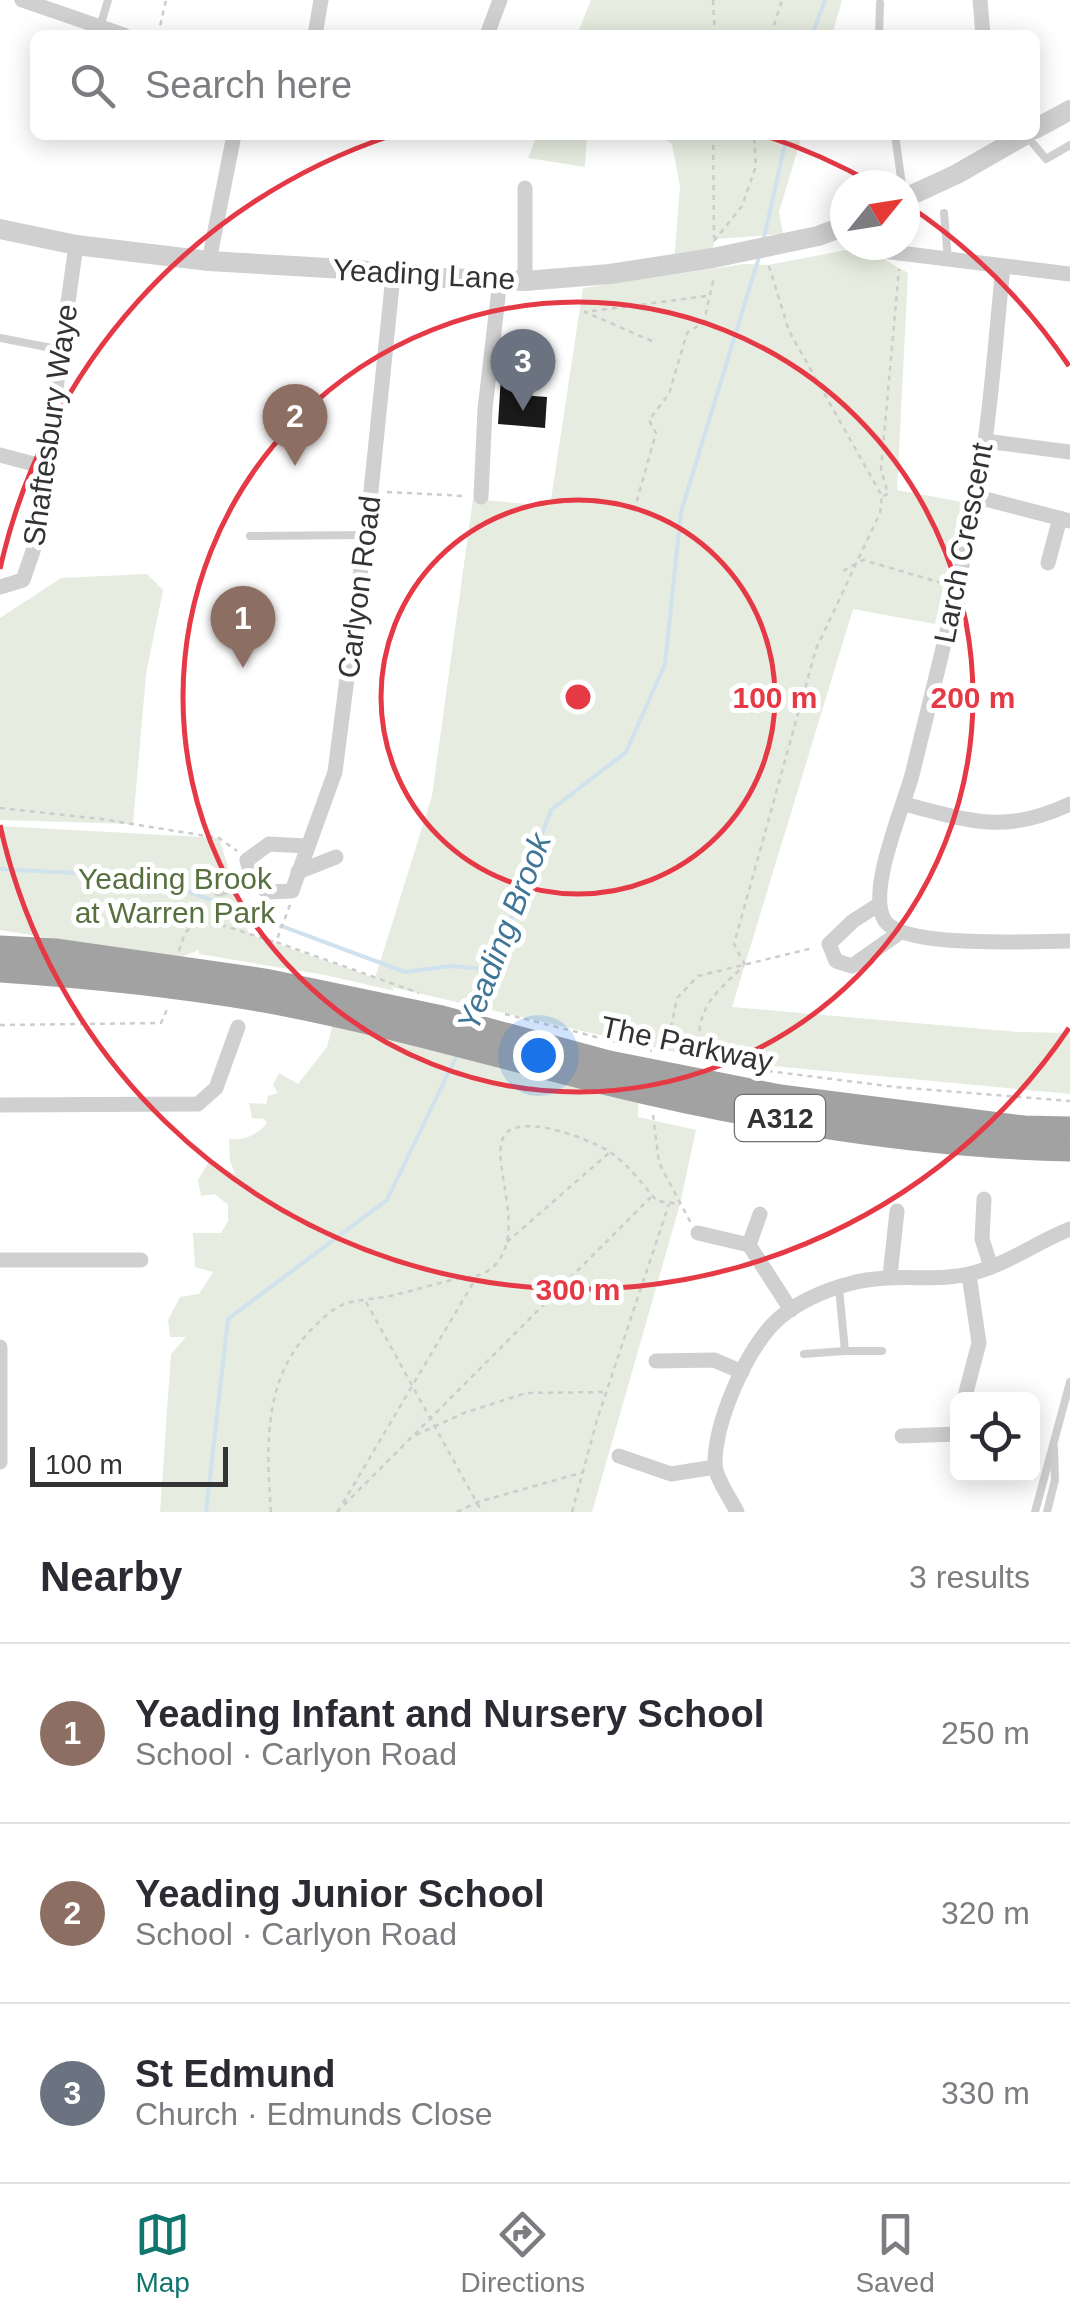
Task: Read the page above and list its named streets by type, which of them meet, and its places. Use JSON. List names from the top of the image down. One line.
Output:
{"streets":{"highway":["The Parkway","A312"],"street":["Yeading Lane","Shaftesbury Waye","Larch Crescent","Carlyon Road"]},"crossings":[["Yeading Lane","Shaftesbury Waye"],["Yeading Lane","Carlyon Road"]],"water":["Yeading Brook"],"parks":["Yeading Brook at Warren Park"],"scale_bar":"100 m","north":"top right","page":{"search":"Search here","pins":["3","2","1"],"scale":"100 m","heading":["Nearby","3 results"],"list":[{"mark":"1","name":"Yeading Infant and Nursery School","note":"School · Carlyon Road","value":"250 m"},{"mark":"2","name":"Yeading Junior School","note":"School · Carlyon Road","value":"320 m"},{"mark":"3","name":"St Edmund","note":"Church · Edmunds Close","value":"330 m"}],"nav":["Map","Directions","Saved"]},"rings":["100 m","200 m","300 m"]}
